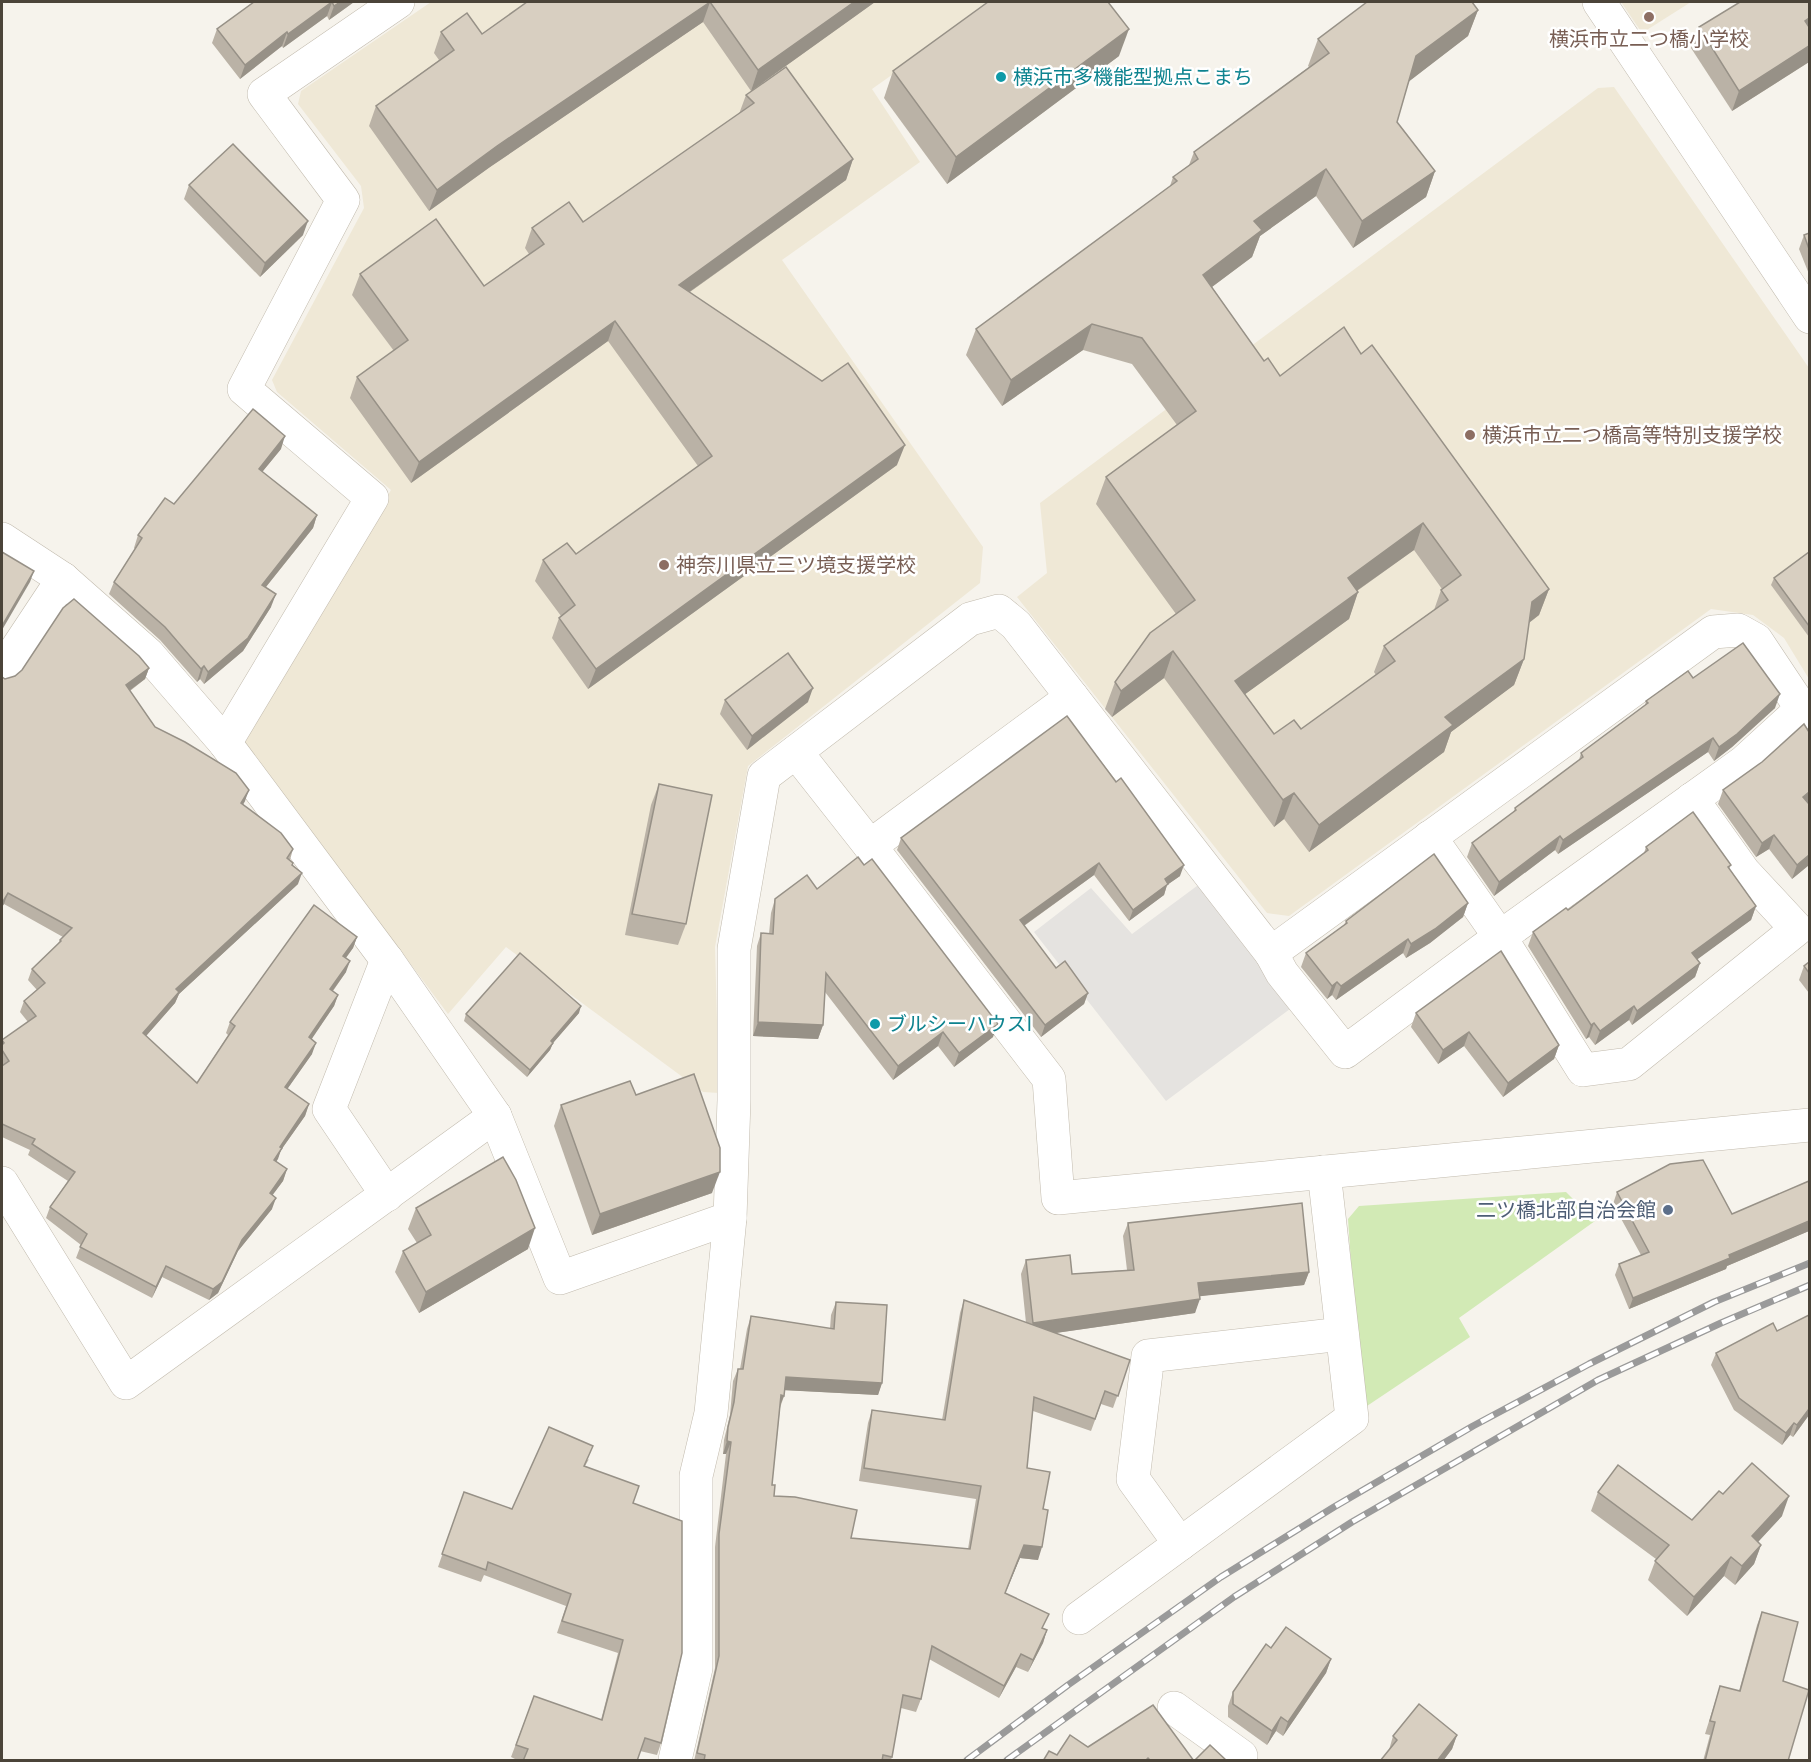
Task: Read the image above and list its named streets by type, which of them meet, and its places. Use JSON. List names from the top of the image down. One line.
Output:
{"places":["横浜市立二つ橋小学校","横浜市多機能型拠点こまち","横浜市立二つ橋高等特別支援学校","神奈川県立三ツ境支援学校","ブルシーハウスI","二ツ橋北部自治会館"]}
